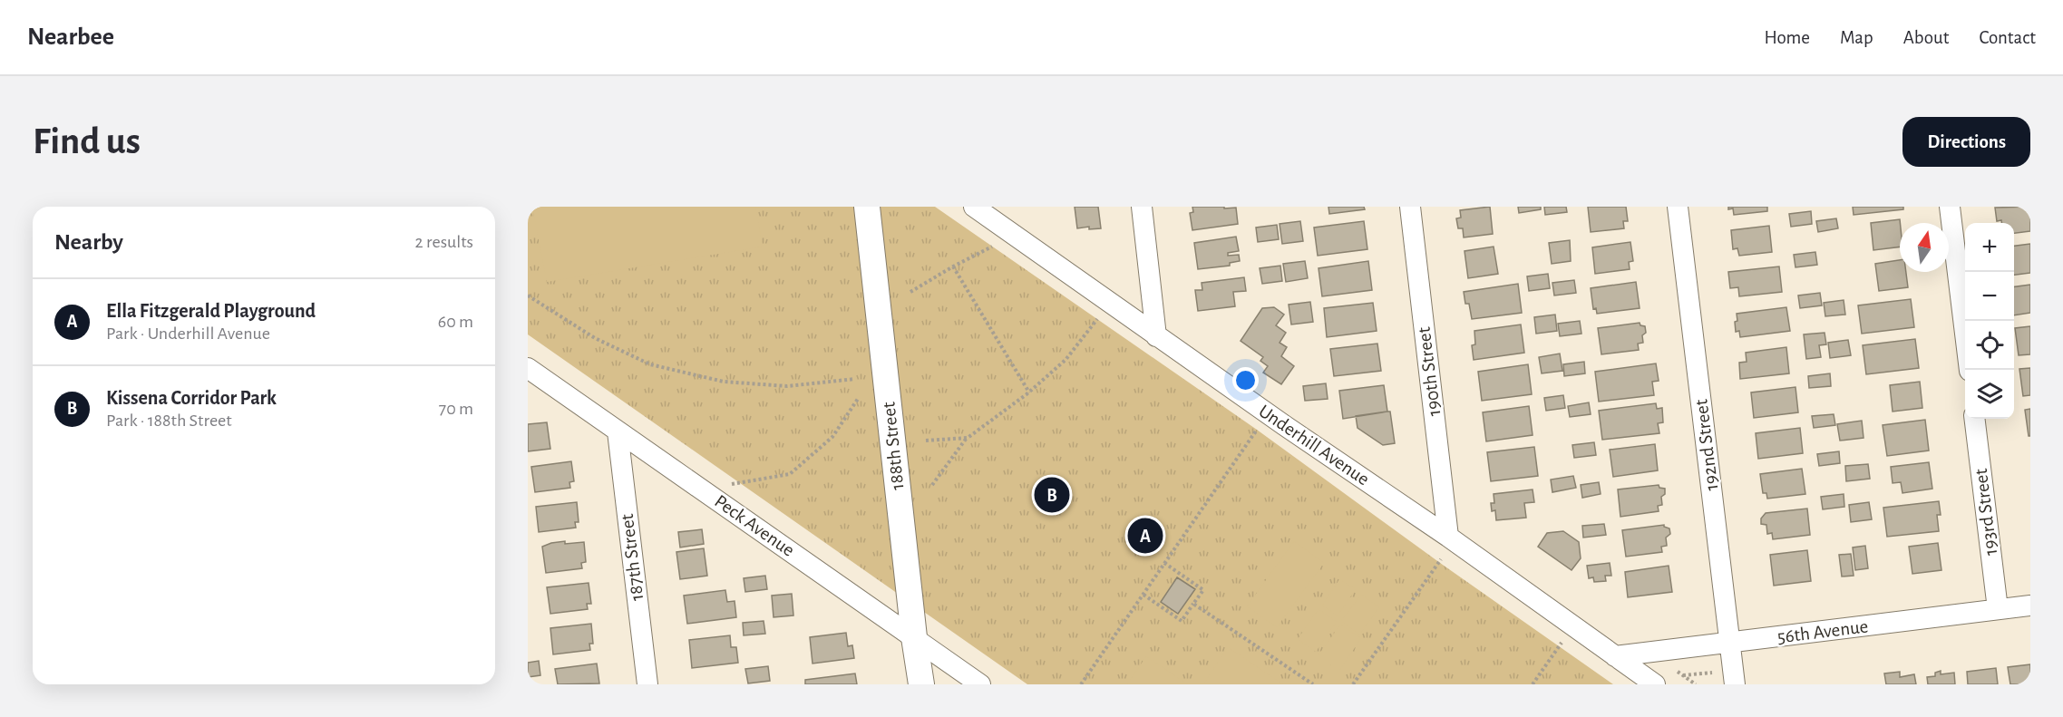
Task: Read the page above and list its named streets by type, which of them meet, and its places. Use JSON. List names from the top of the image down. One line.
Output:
{"streets":{"street":["190th Street","Underhill Avenue","192nd Street","188th Street","193rd Street","Peck Avenue","187th Street","56th Avenue"]},"crossings":[["190th Street","Underhill Avenue"],["Underhill Avenue","56th Avenue"],["192nd Street","56th Avenue"],["188th Street","Peck Avenue"],["193rd Street","56th Avenue"],["Peck Avenue","187th Street"]],"north":"top","page":{"header":"Nearbee","nav":["Home","Map","About","Contact"],"buttons":"Directions","title":"Find us","heading":["Nearby","2 results"],"map_buttons":["+","−"],"list":[{"mark":"A","name":"Ella Fitzgerald Playground","note":"Park · Underhill Avenue","value":"60 m"},{"mark":"B","name":"Kissena Corridor Park","note":"Park · 188th Street","value":"70 m"}],"pins":["B","A"]}}
